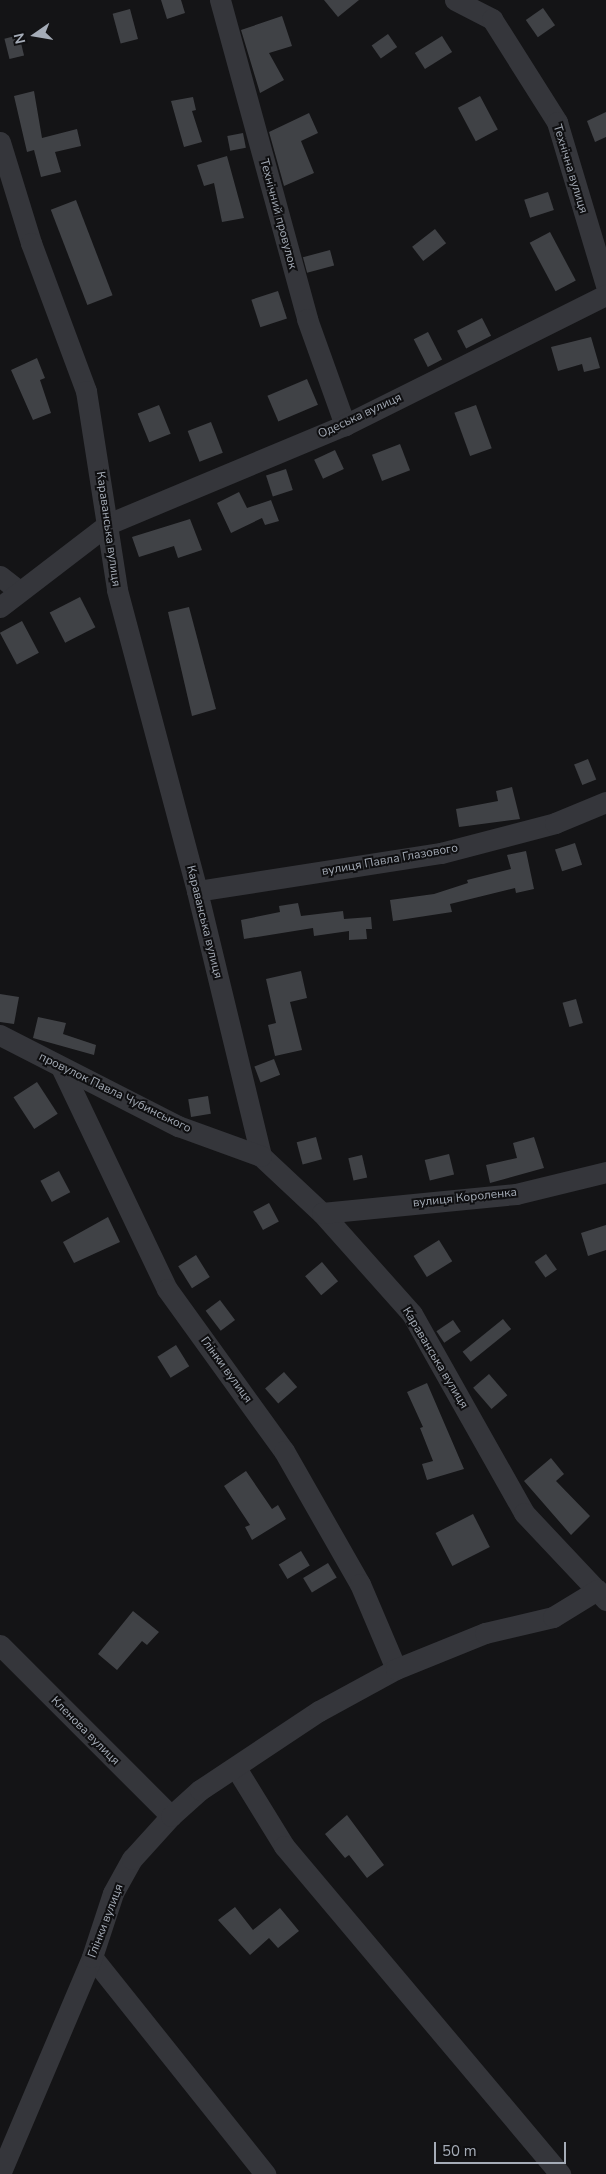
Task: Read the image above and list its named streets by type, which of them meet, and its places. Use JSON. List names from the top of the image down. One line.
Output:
{"streets":{"street":["Технічна вулиця","Технічний провулок","Одеська вулиця","Караванська вулиця","вулиця Павла Глазового","провулок Павла Чубинського","вулиця Короленка","Глінки вулиця","Кленова вулиця"]},"crossings":[["Технічний провулок","Одеська вулиця"],["Одеська вулиця","Караванська вулиця"],["Караванська вулиця","вулиця Павла Глазового"],["Караванська вулиця","провулок Павла Чубинського"],["Караванська вулиця","вулиця Короленка"],["Караванська вулиця","Глінки вулиця"],["провулок Павла Чубинського","Глінки вулиця"],["Глінки вулиця","Кленова вулиця"]],"scale_bar":"50 m","north":"left"}
